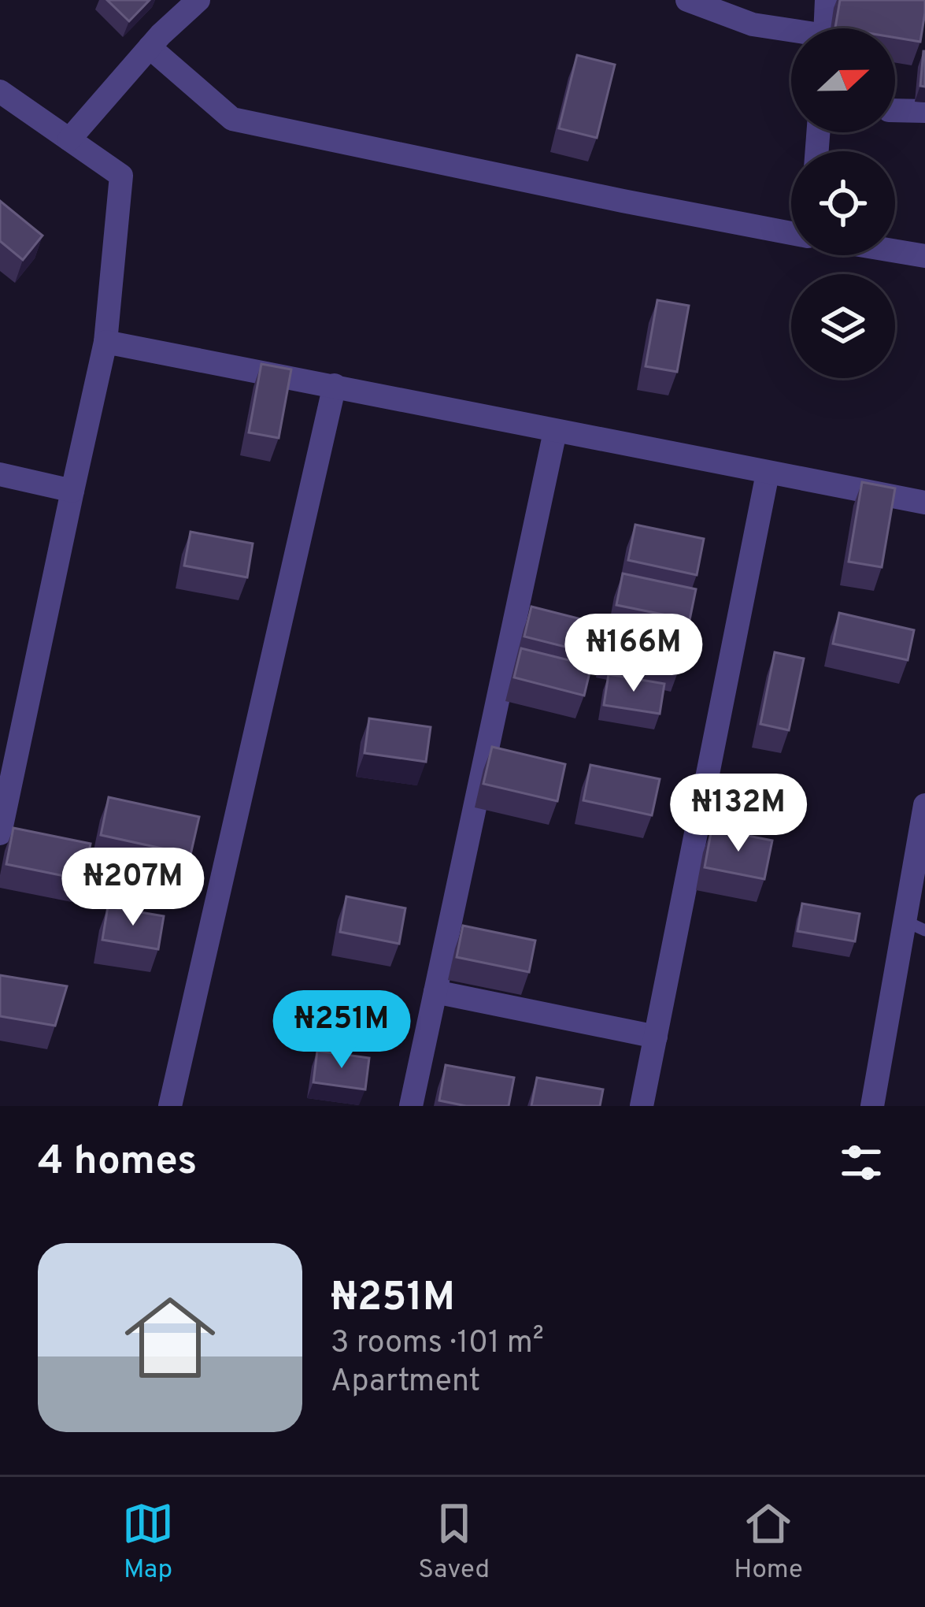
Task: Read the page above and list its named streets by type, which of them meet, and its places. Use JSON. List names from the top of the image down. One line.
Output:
{"north":"right","page":{"price":["₦166M","₦132M","₦207M","₦251M"],"heading":"4 homes","list":[{"name":"₦251M","note":"3 rooms · 101 m² · Apartment"}],"tabs":["Map","Saved","Home"]}}
